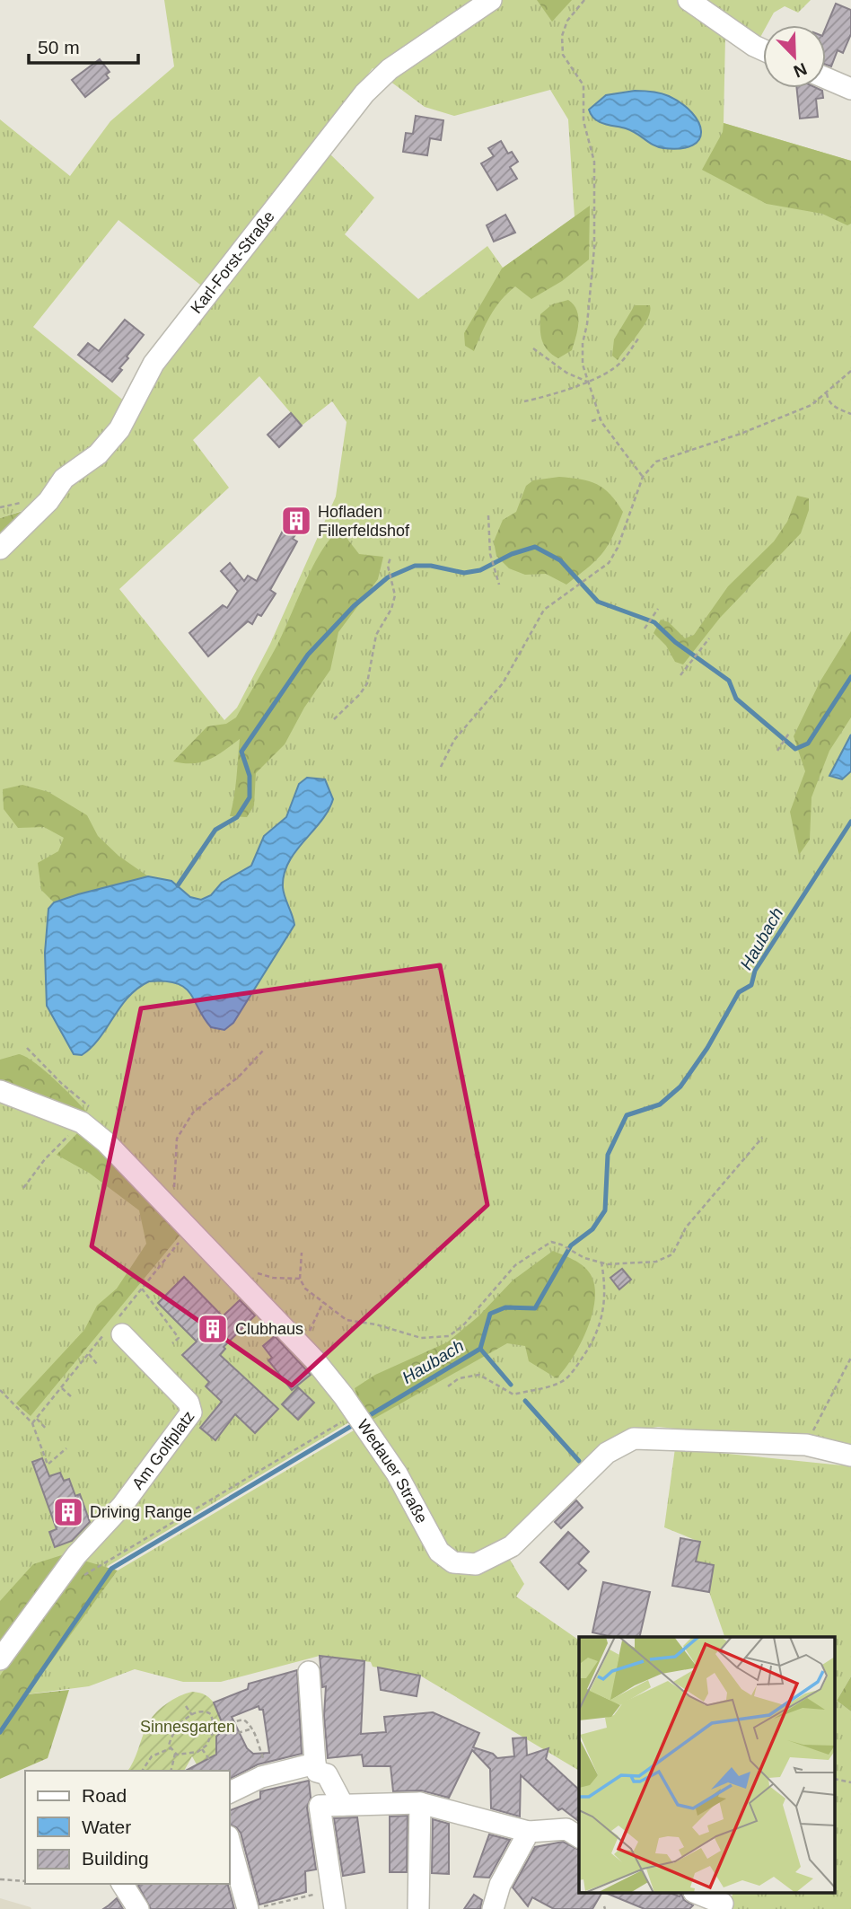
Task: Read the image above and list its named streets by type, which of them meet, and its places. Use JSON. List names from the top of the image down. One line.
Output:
{"streets":{"street":["Karl-Forst-Straße","Am Golfplatz","Wedauer Straße"]},"water":["Haubach"],"parks":["Sinnesgarten"],"places":{"building":["Hofladen Fillerfeldshof","Clubhaus","Driving Range"]},"legend":["Road","Water","Building"],"scale_bar":"50 m","north":"bottom right"}
